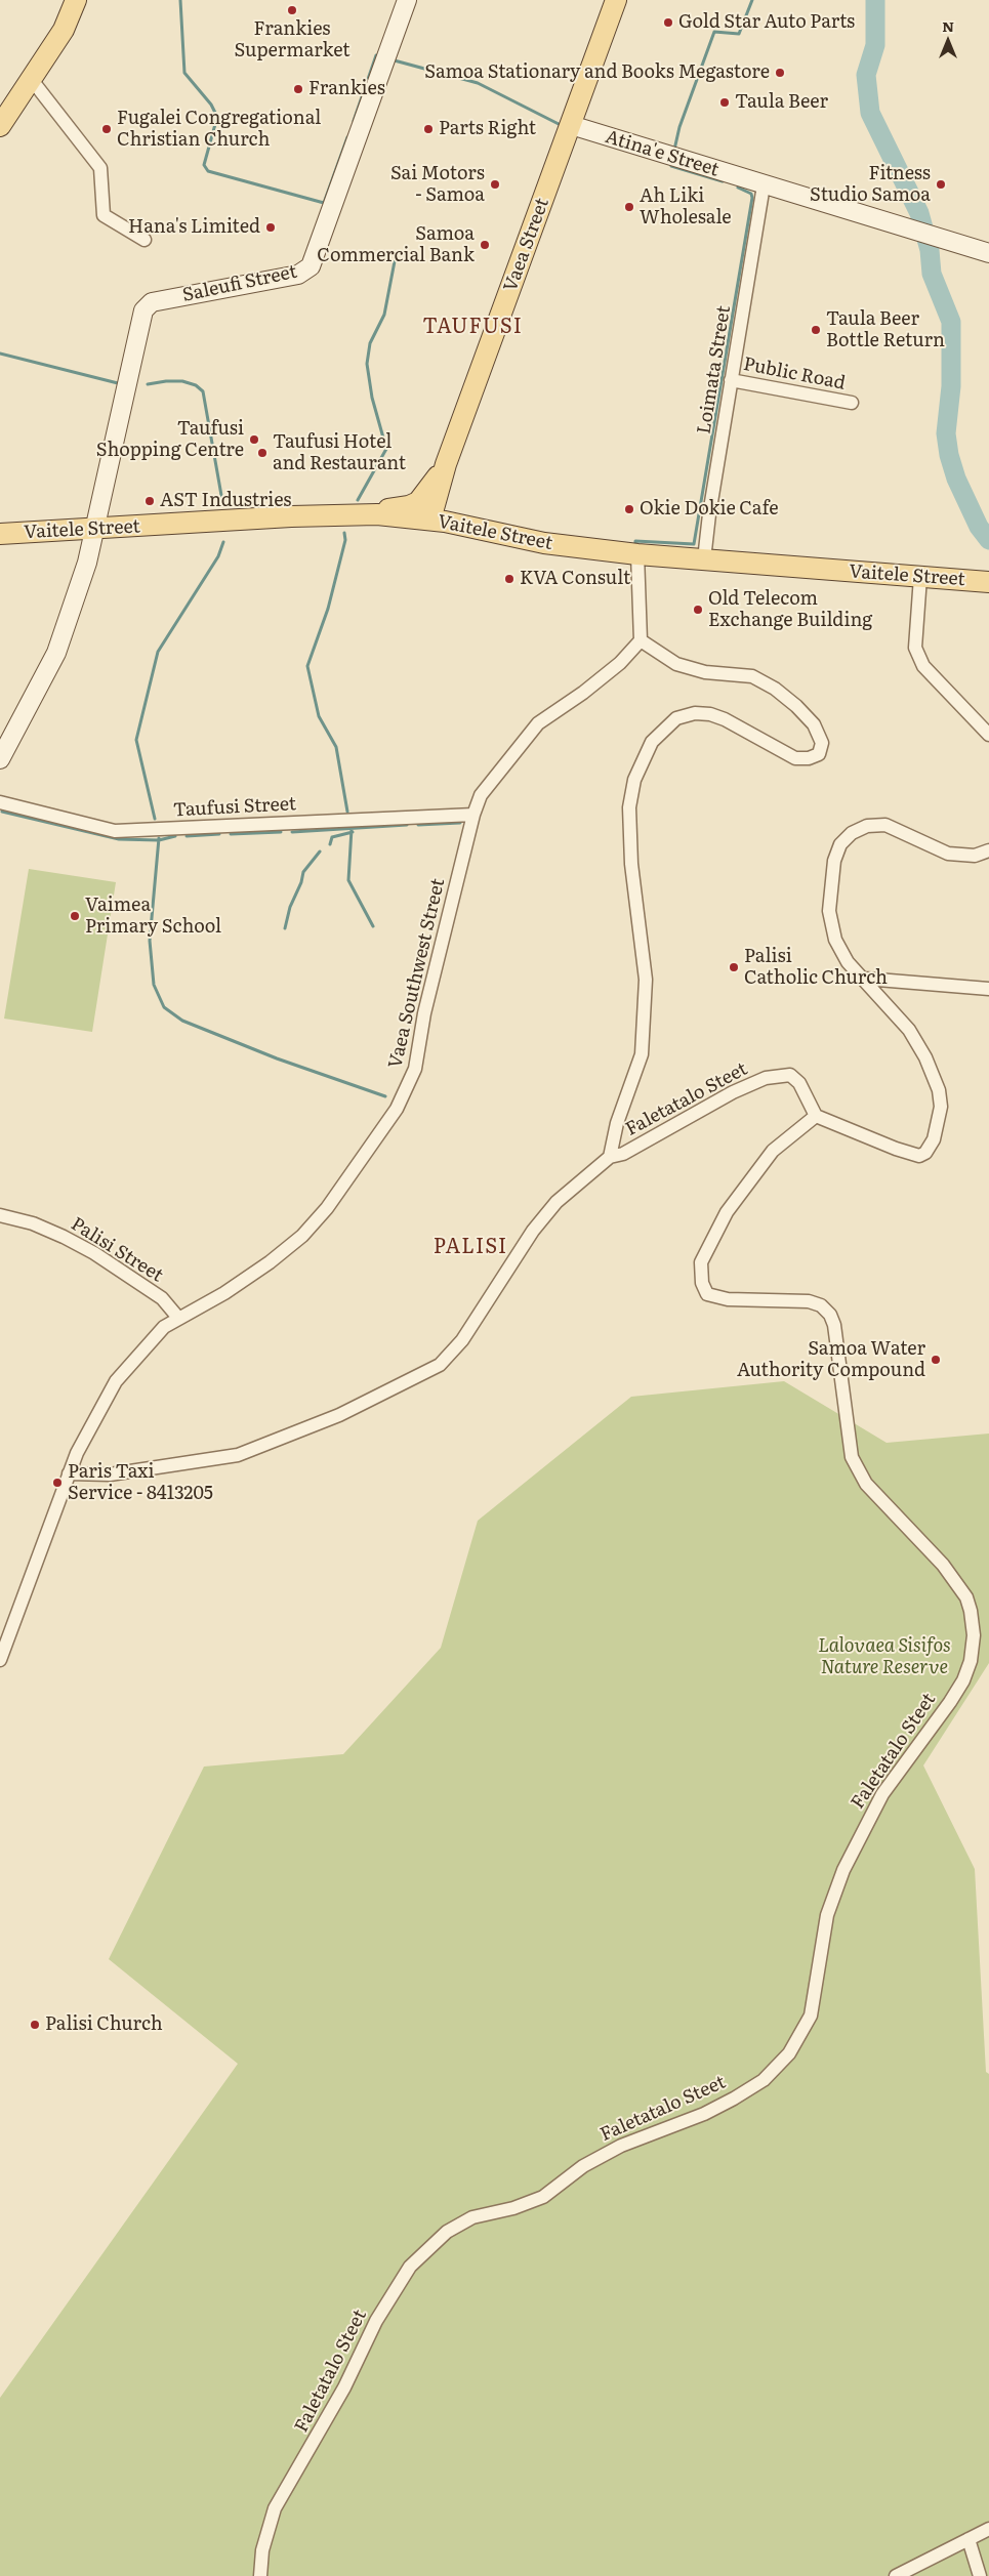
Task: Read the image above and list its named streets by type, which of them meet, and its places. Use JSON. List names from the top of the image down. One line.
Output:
{"streets":{"main road":["Atina'e Street","Vaea Street","Saleufi Street","Vaitele Street"],"street":["Loimata Street","Public Road","Taufusi Street","Vaea Southwest Street","Faletatalo Steet","Palisi Street"]},"crossings":[["Atina'e Street","Vaea Street"],["Atina'e Street","Loimata Street"],["Vaea Street","Vaitele Street"],["Saleufi Street","Vaitele Street"],["Loimata Street","Public Road"],["Loimata Street","Vaitele Street"],["Taufusi Street","Vaea Southwest Street"],["Vaea Southwest Street","Faletatalo Steet"],["Vaea Southwest Street","Palisi Street"]],"districts":["TAUFUSI","PALISI"],"parks":["Lalovaea Sisifos Nature Reserve"],"places":["Frankies Supermarket","Gold Star Auto Parts","Samoa Stationary and Books Megastore","Frankies","Taula Beer","Fugalei Congregational Christian Church","Parts Right","Sai Motors - Samoa","Fitness Studio Samoa","Ah Liki Wholesale","Hana's Limited","Samoa Commercial Bank","Taula Beer Bottle Return","Taufusi Shopping Centre","Taufusi Hotel and Restaurant","AST Industries","Okie Dokie Cafe","KVA Consult","Old Telecom Exchange Building","Vaimea Primary School","Palisi Catholic Church","Samoa Water Authority Compound","Paris Taxi Service - 8413205","Palisi Church"],"north":"top"}
